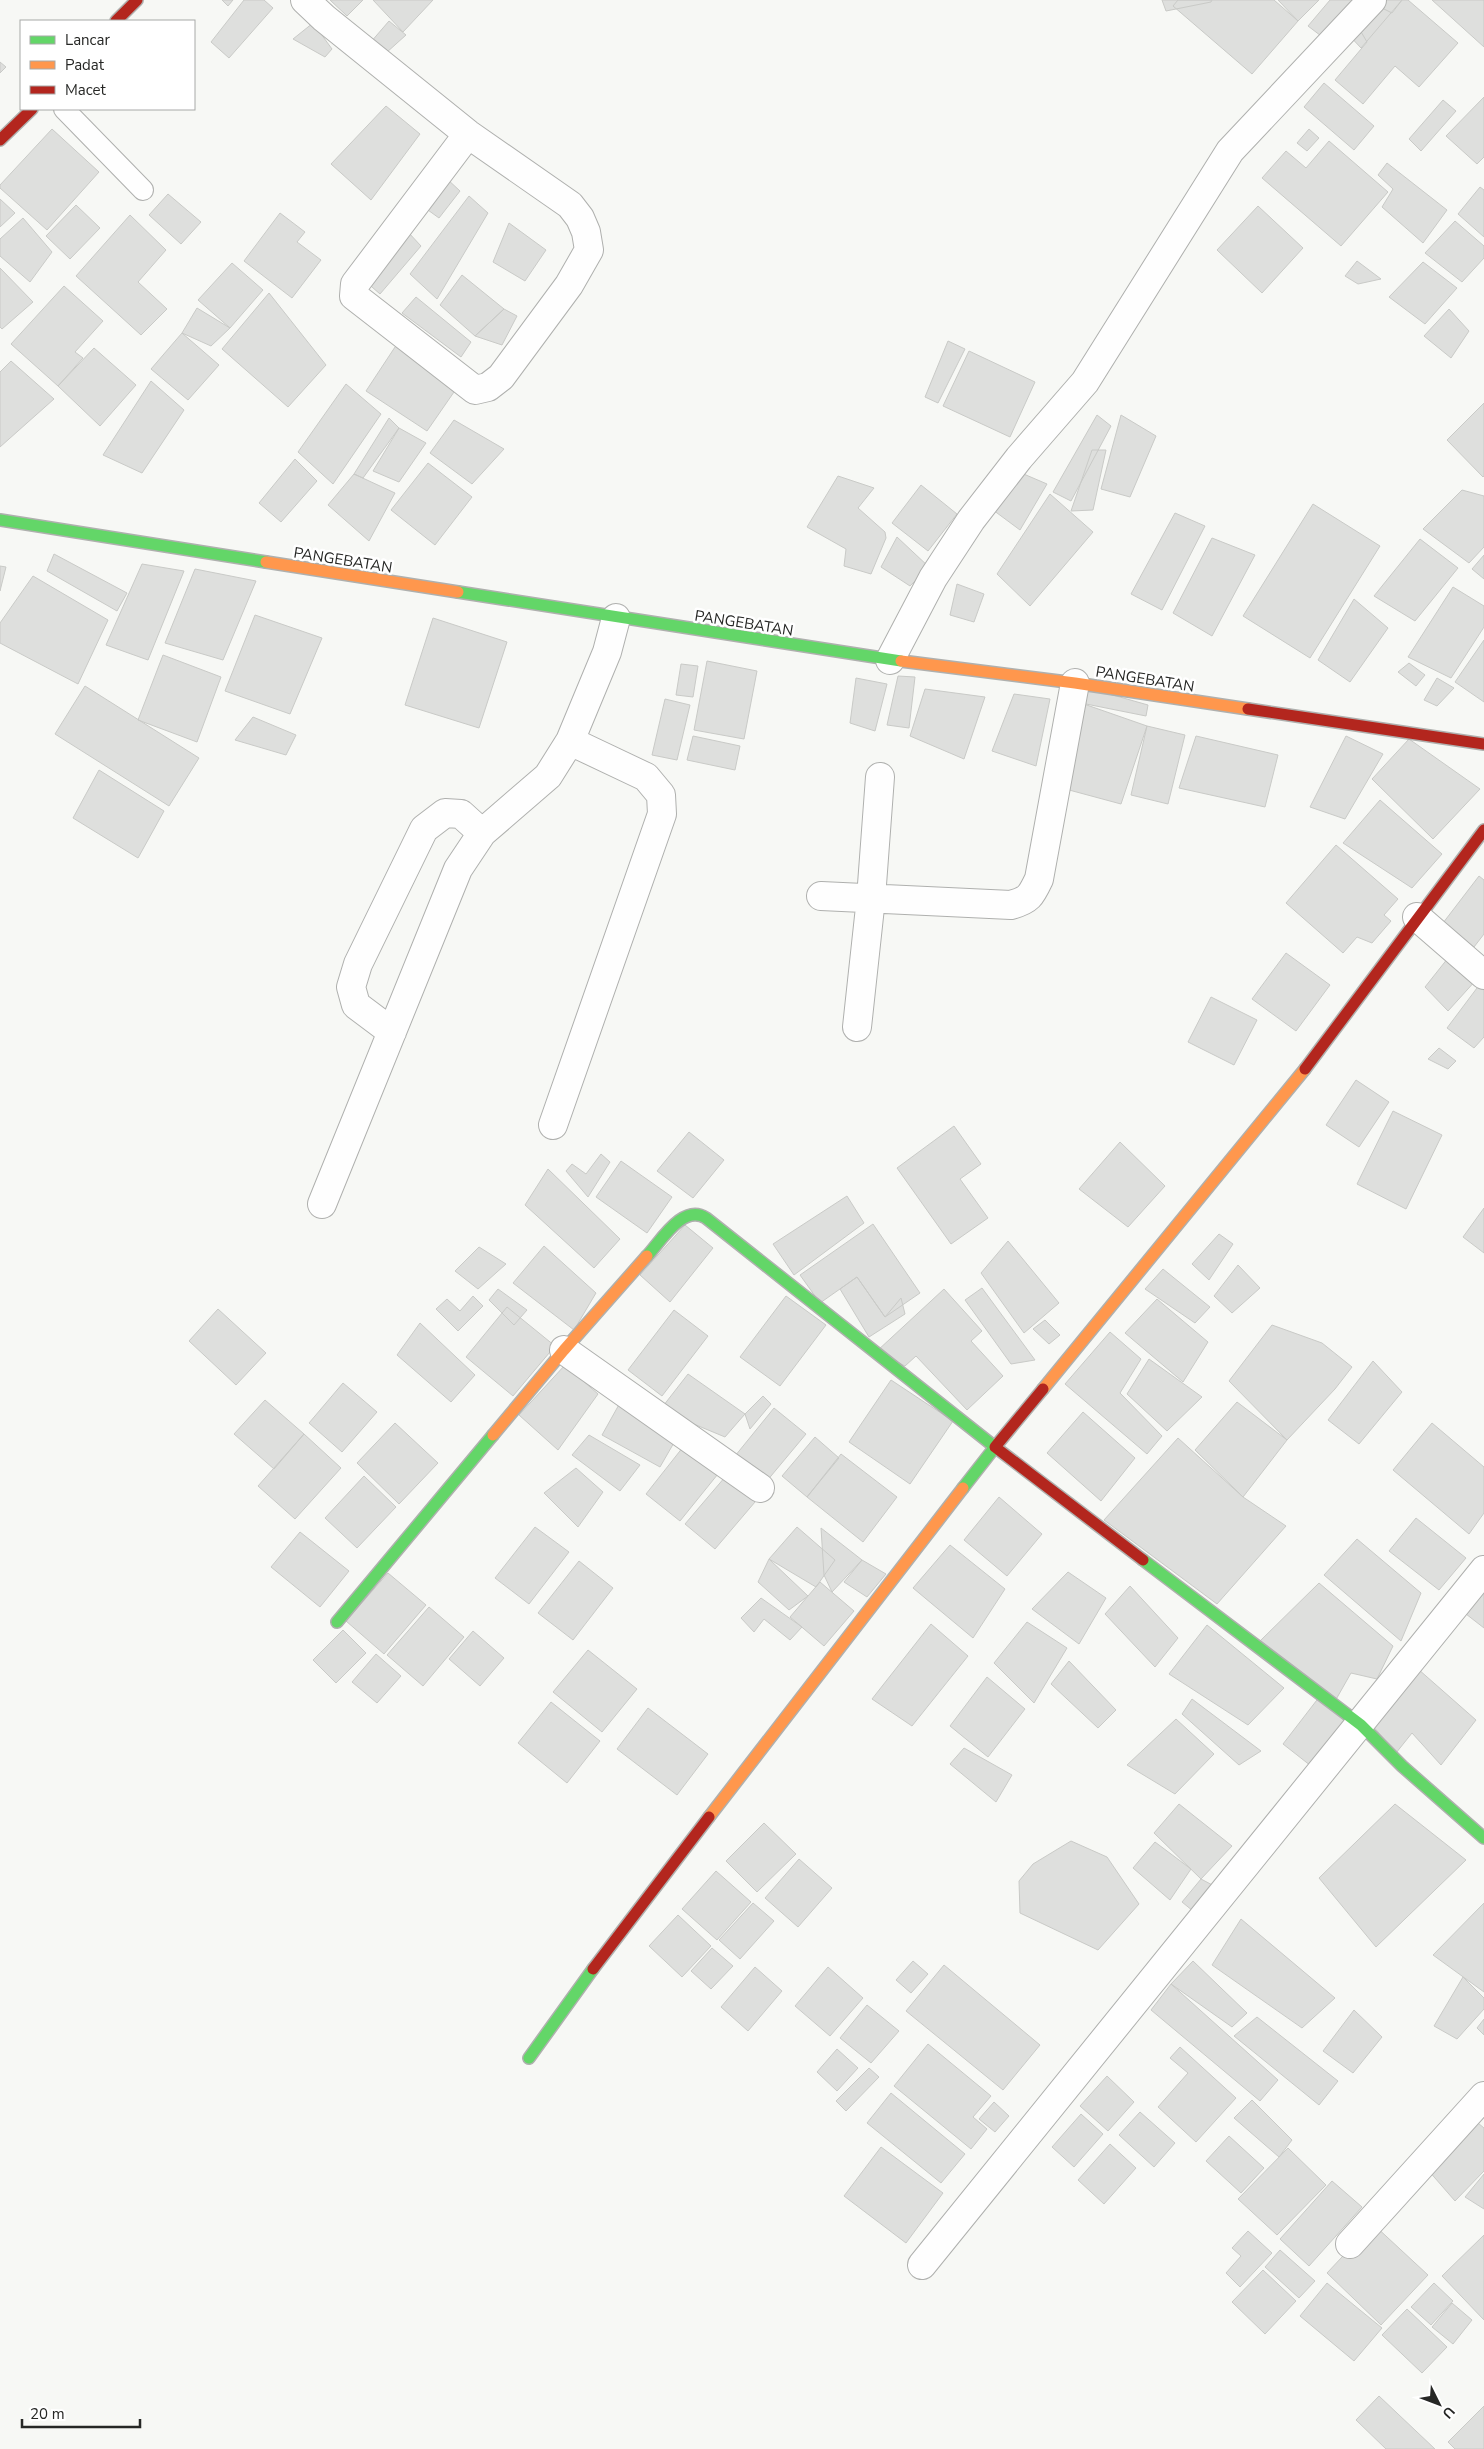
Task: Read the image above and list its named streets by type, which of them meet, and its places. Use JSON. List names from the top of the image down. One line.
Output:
{"streets":{"street":["PANGEBATAN"]},"legend":["Lancar","Padat","Macet"],"scale_bar":"20 m","north":"bottom right"}
